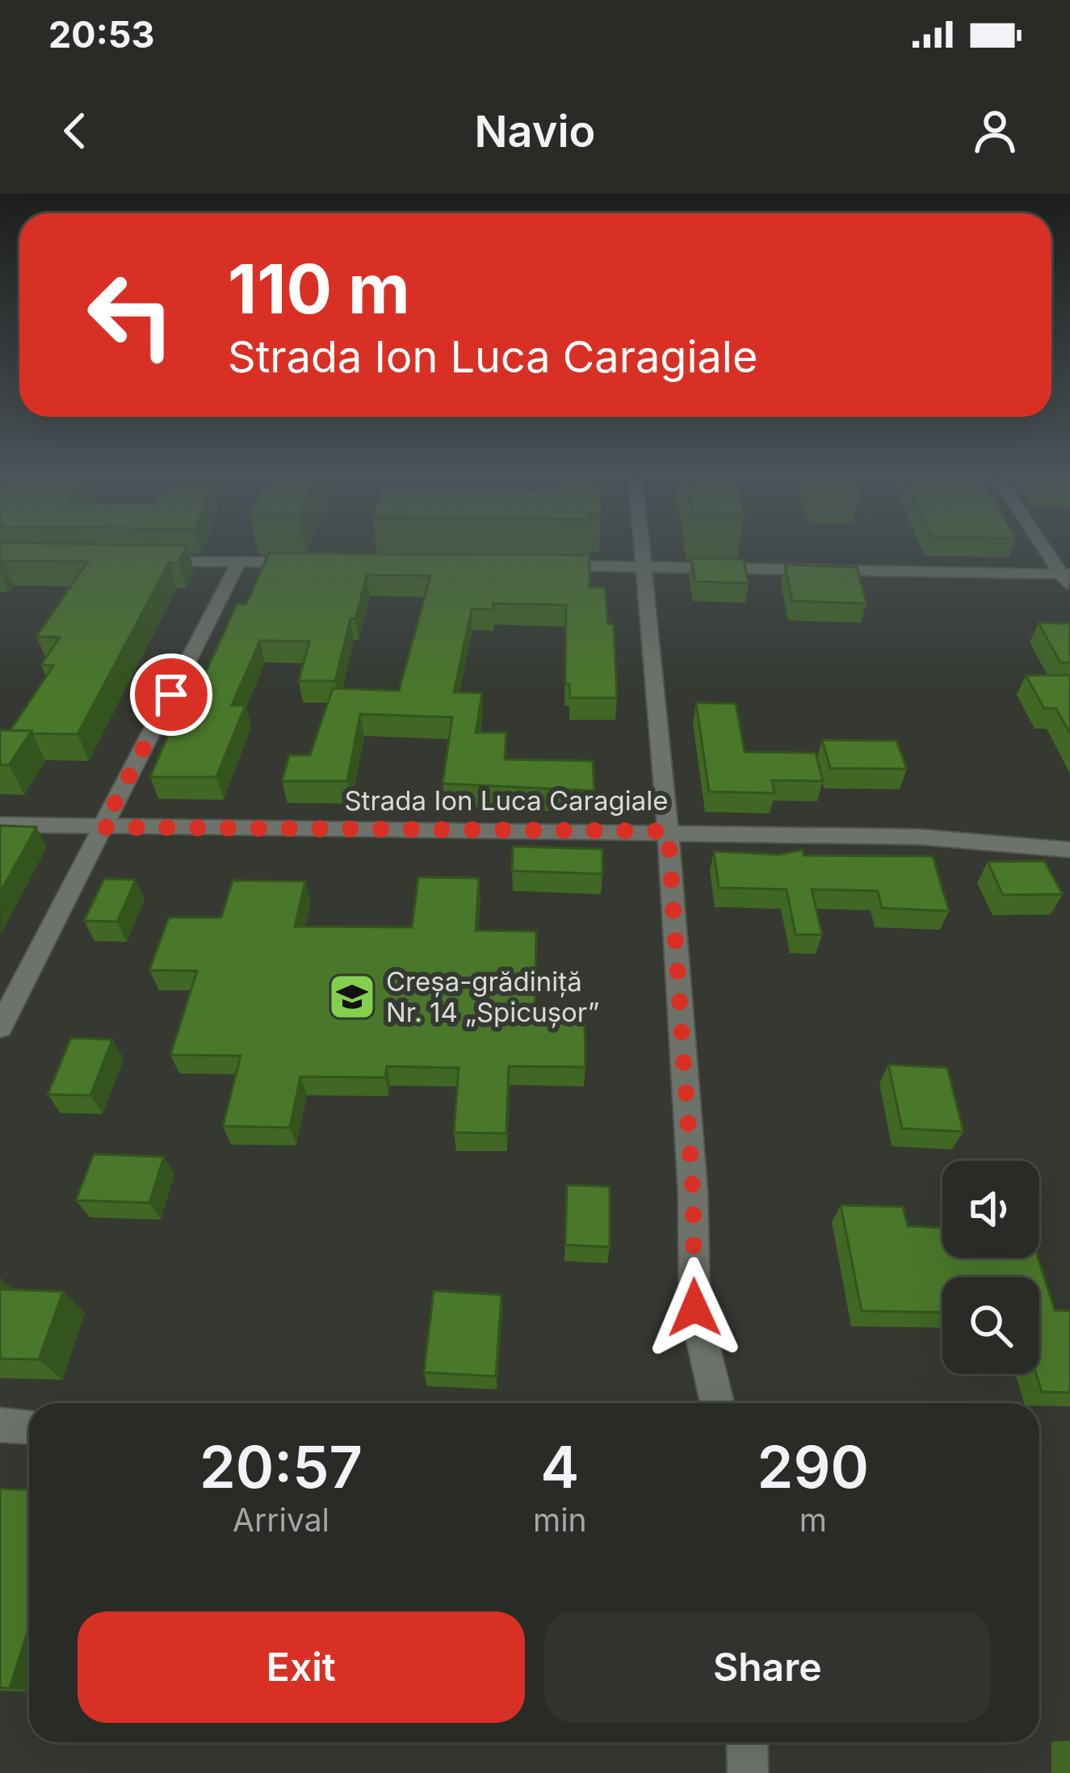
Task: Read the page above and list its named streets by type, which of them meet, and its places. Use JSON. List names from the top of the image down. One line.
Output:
{"streets":{"street":["Strada Ion Luca Caragiale"]},"places":{"school or university":["Creșa-grădiniță Nr. 14 „Spicușor”"]},"page":{"status":"20:53","header":"Navio","turn":["110 m","Strada Ion Luca Caragiale"],"eta":["20:57","Arrival","4","min","290","m"],"buttons":["Exit","Share"]}}
